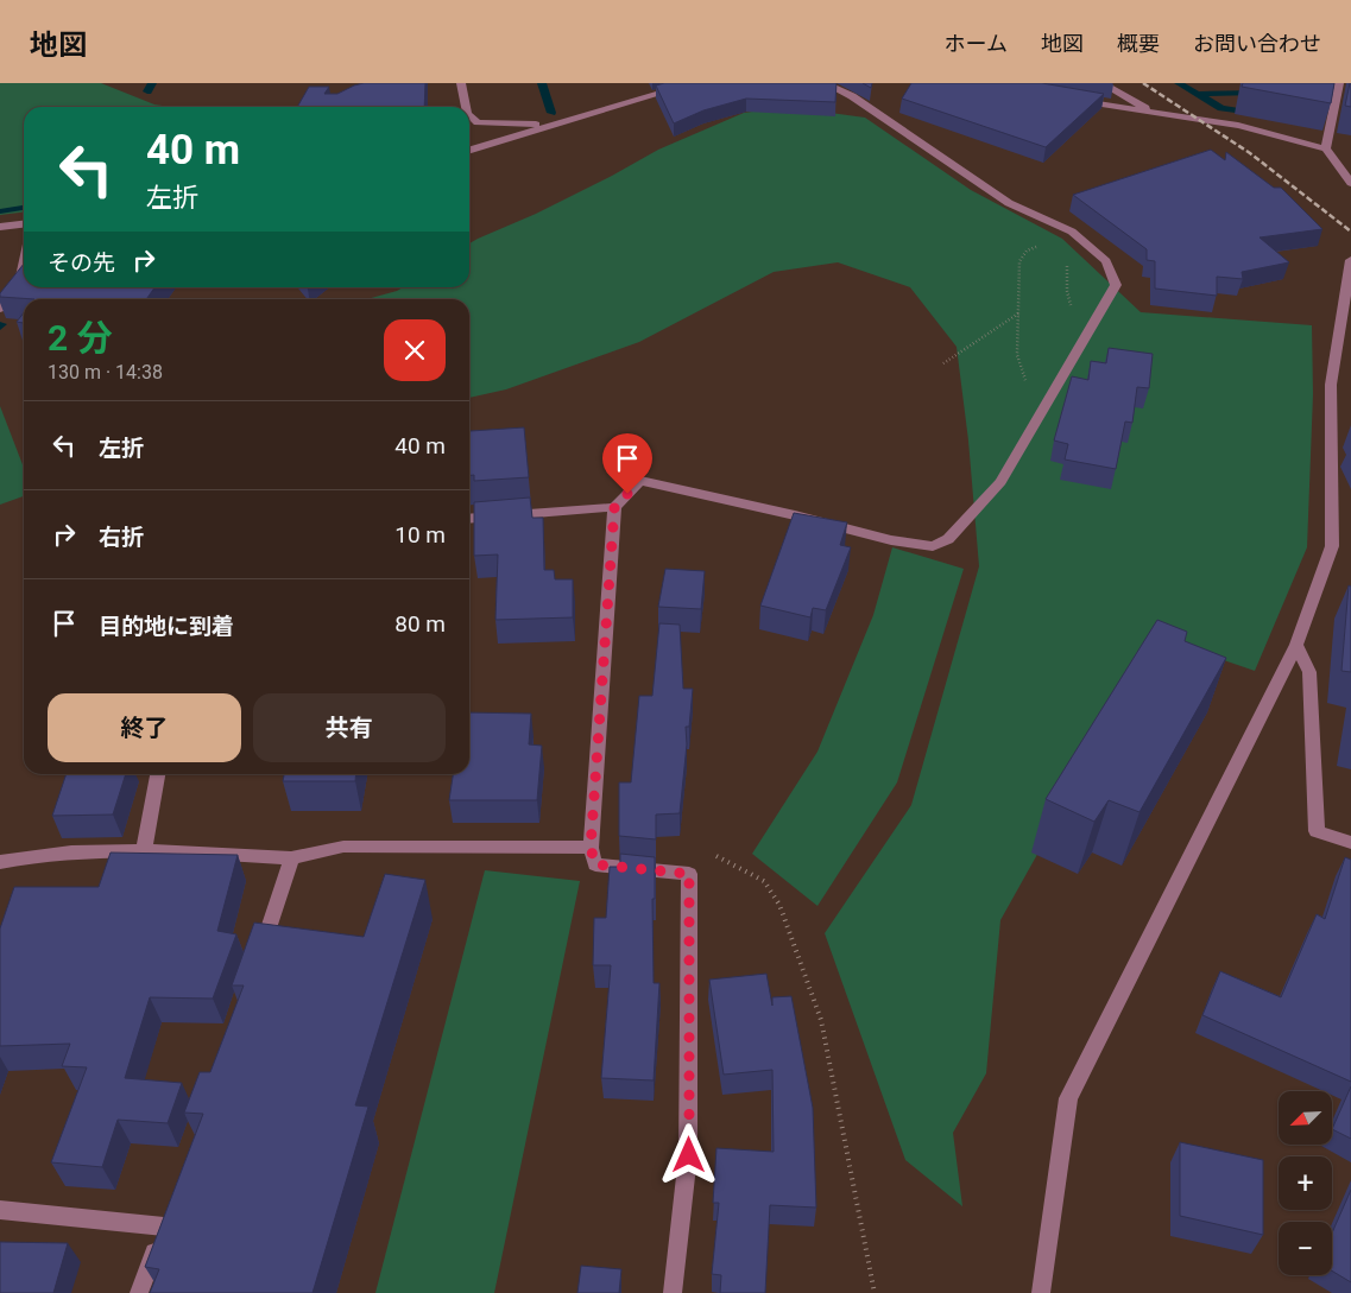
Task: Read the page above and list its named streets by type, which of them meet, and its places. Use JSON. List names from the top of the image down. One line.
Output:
{"north":"bottom left","page":{"header":"地図","nav":["ホーム","地図","概要","お問い合わせ"],"turn":["40 m","左折"],"then":"その先","heading":["2 分","130 m · 14:38"],"list":[{"name":"左折","value":"40 m"},{"name":"右折","value":"10 m"},{"name":"目的地に到着","value":"80 m"}],"buttons":["終了","共有"],"map_buttons":["+","−"]}}
